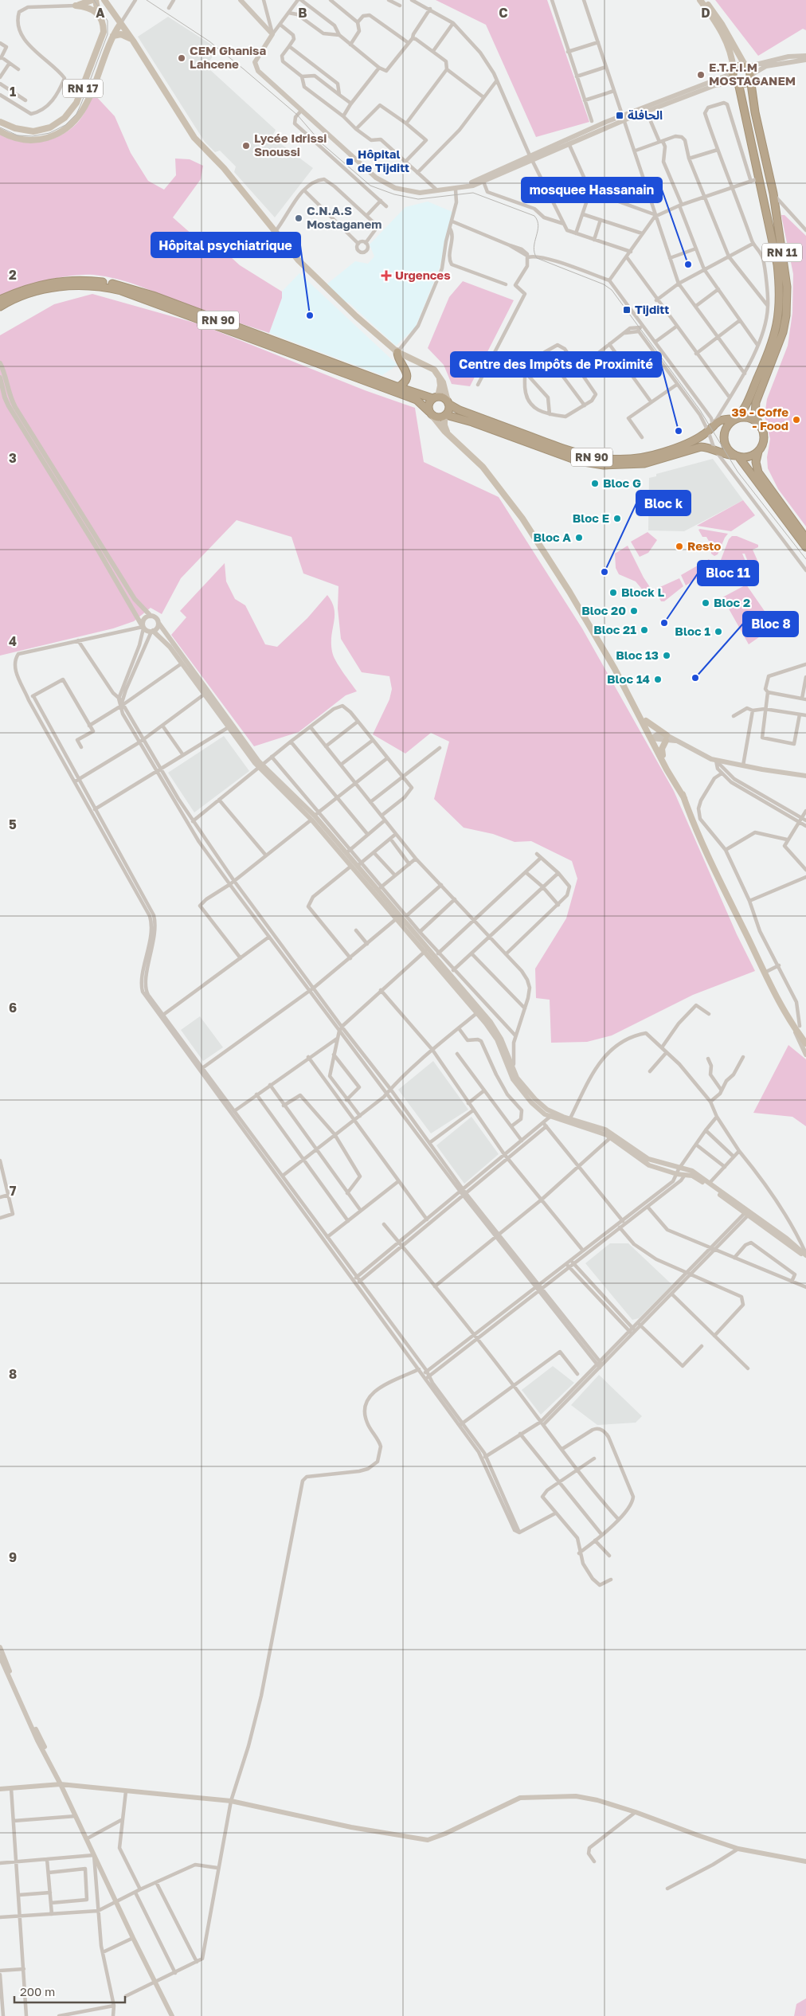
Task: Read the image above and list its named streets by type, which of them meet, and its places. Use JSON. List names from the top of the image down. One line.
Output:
{"streets":{"highway":["RN 11","RN 90"],"main road":["RN 17"]},"crossings":[["RN 11","RN 90"]],"places":{"other":["CEM Ghanisa Lahcene","E.T.F.I.M MOSTAGANEM","Lycée Idrissi Snoussi","C.N.A.S Mostaganem","mosquee Hassanain","Hôpital psychiatrique","39 - Coffe - Food","Centre des Impôts de Proximité","Bloc G","Bloc E","Bloc A","Resto","Bloc k","Block L","Bloc 2","Bloc 20","Bloc 11","Bloc 21","Bloc 1","Bloc 13","Bloc 8","Bloc 14"],"transit":["الحافلة","Hôpital de Tijditt","Tijditt"],"health":["Urgences"]},"scale_bar":"200 m","grid":{"columns":["A","B","C","D"],"rows":["1","2","3","4","5","6","7","8","9"]}}
